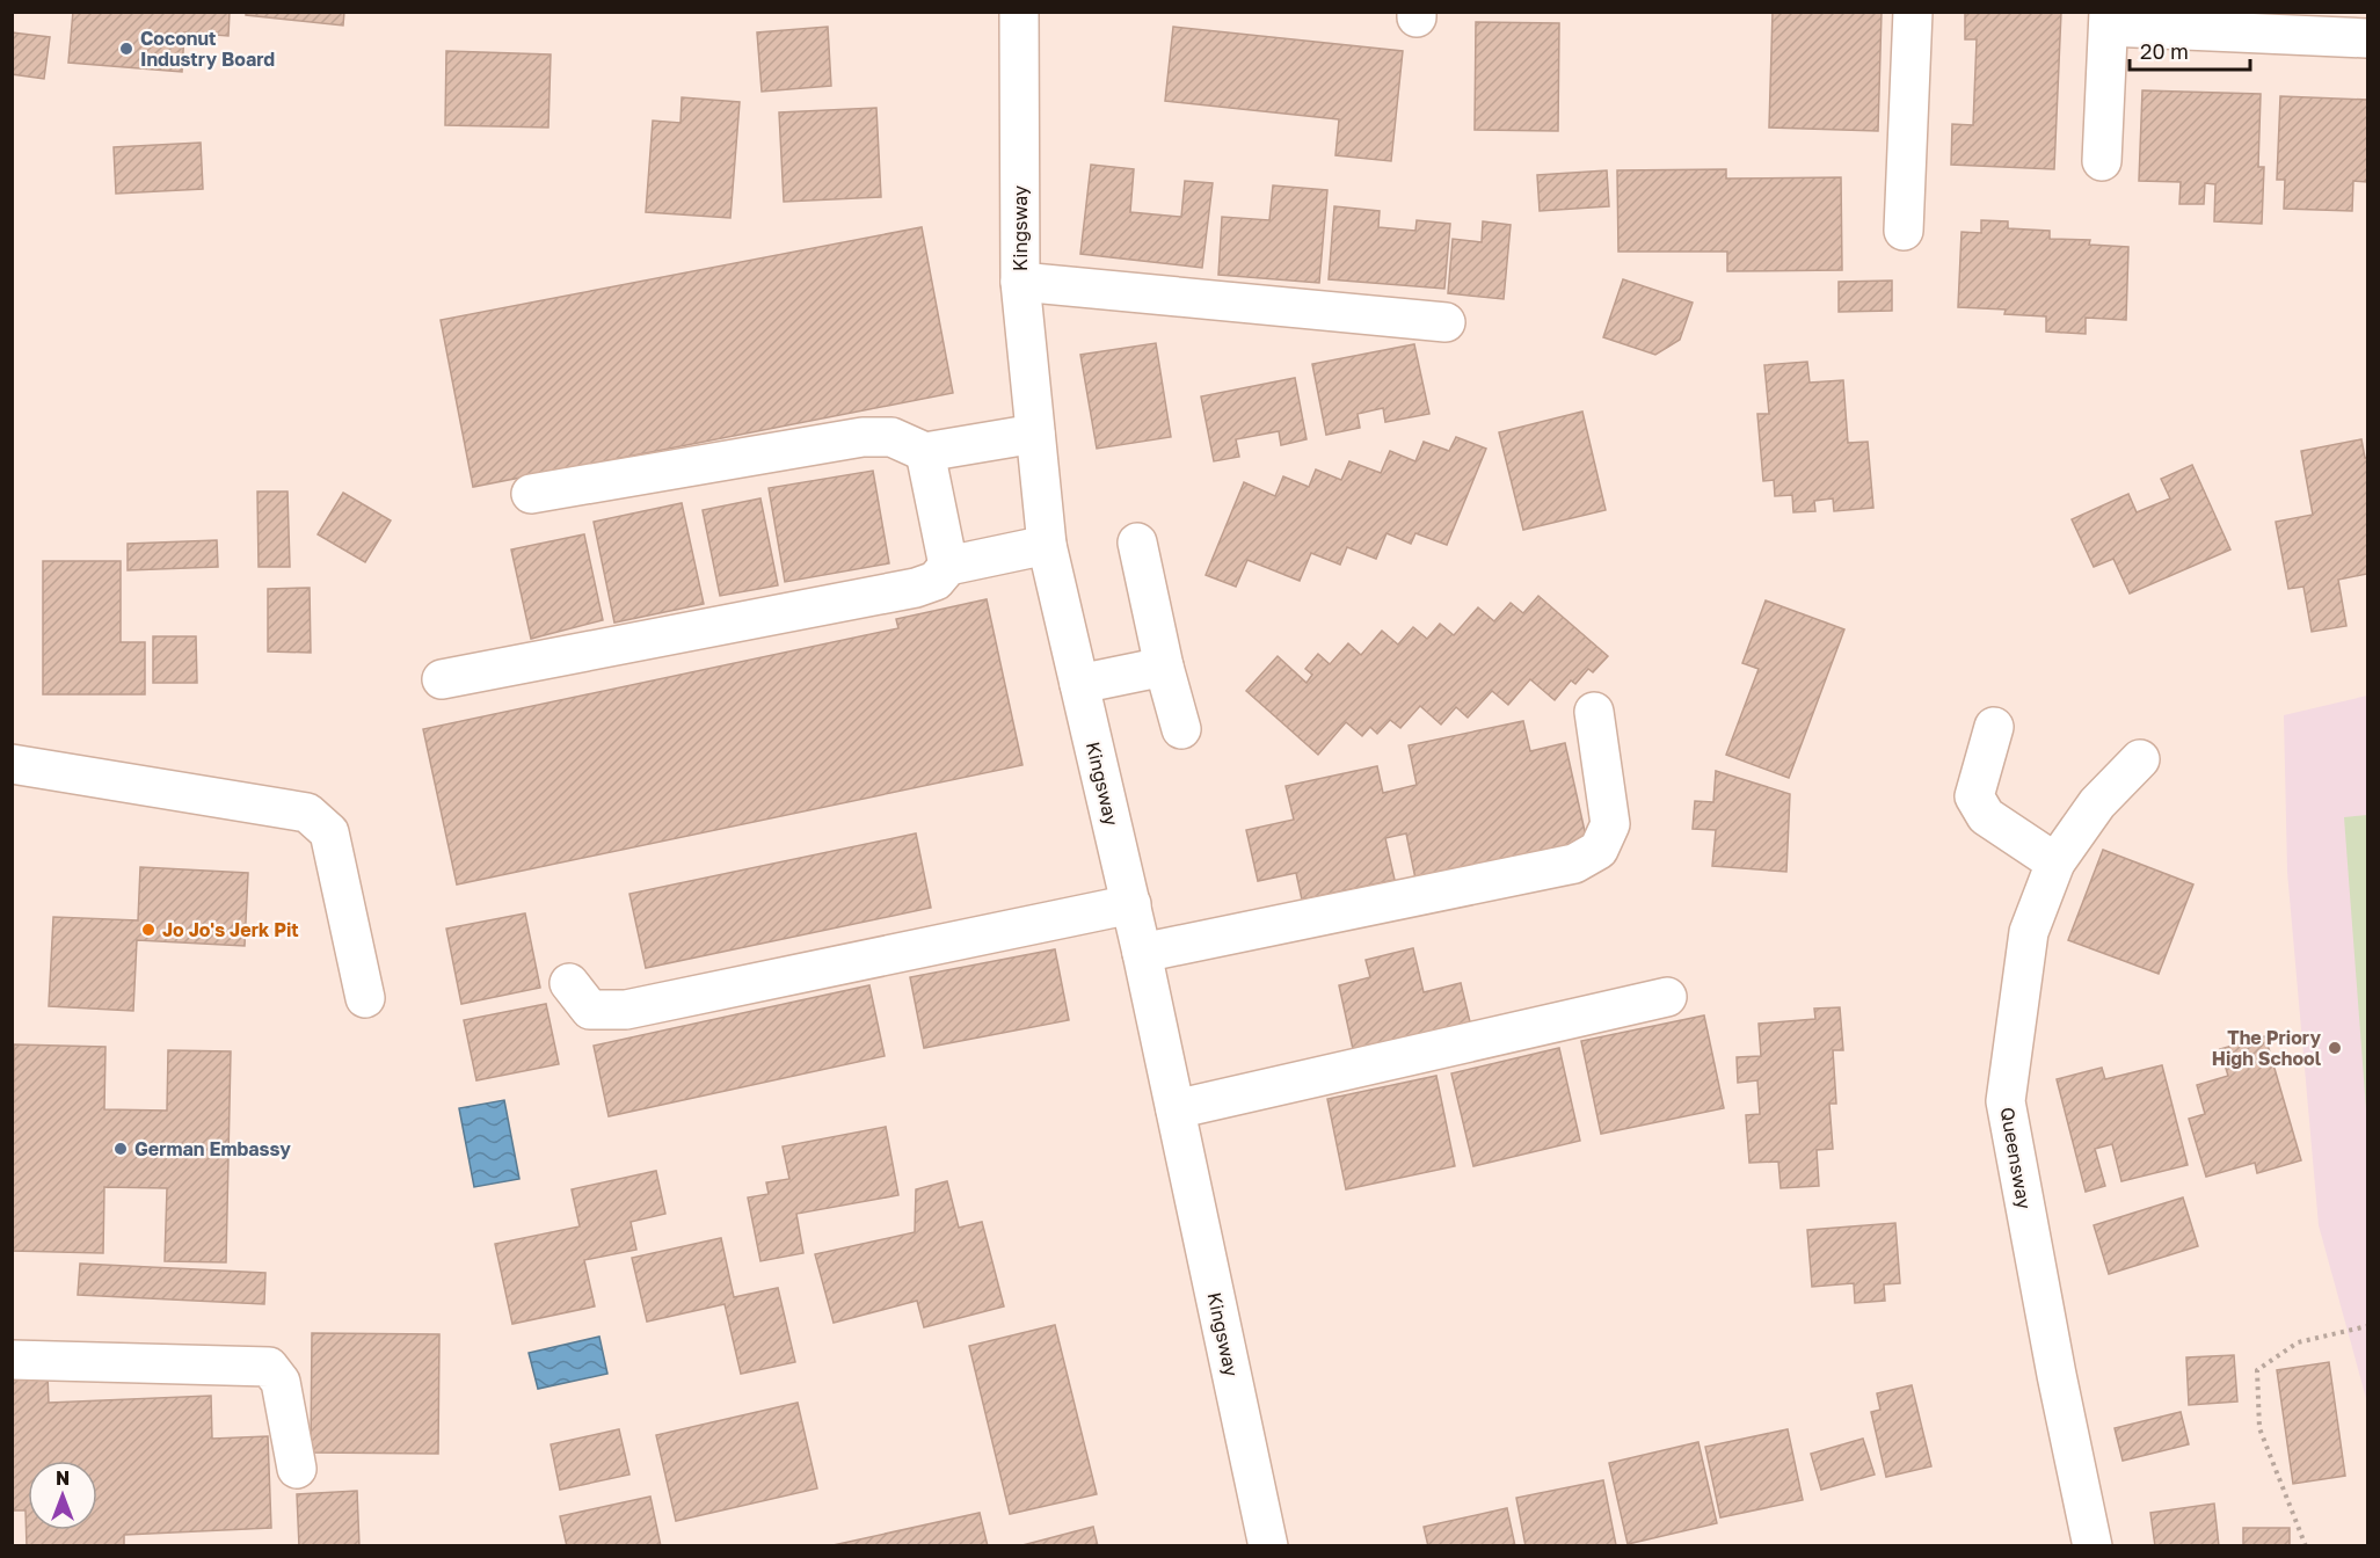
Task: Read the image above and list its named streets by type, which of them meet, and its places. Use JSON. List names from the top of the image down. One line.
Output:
{"streets":{"street":["Kingsway","Queensway"]},"places":["Coconut Industry Board","Jo Jo's Jerk Pit","The Priory High School","German Embassy"],"scale_bar":"20 m","north":"top"}
